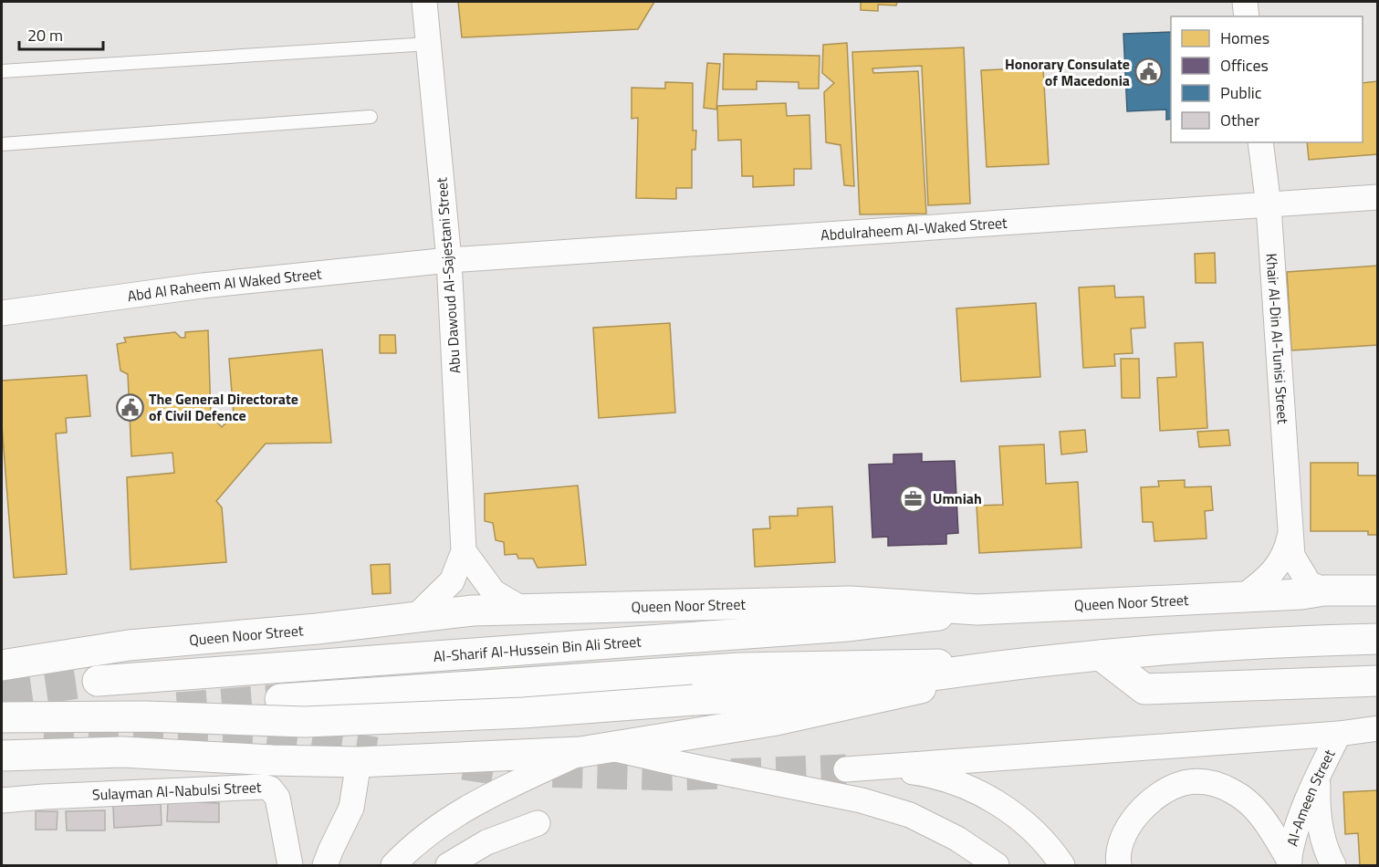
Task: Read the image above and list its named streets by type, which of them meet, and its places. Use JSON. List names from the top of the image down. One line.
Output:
{"streets":{"main road":["Queen Noor Street","Al-Sharif Al-Hussein Bin Ali Street"],"street":["Abdulraheem Al-Waked Street","Abu Dawoud Al-Sajestani Street","Abd Al Raheem Al Waked Street","Khair Al-Din Al-Tunisi Street","Sulayman Al-Nabulsi Street","Al-Ameen Street"]},"crossings":[["Abdulraheem Al-Waked Street","Abu Dawoud Al-Sajestani Street"],["Abdulraheem Al-Waked Street","Abd Al Raheem Al Waked Street"],["Abdulraheem Al-Waked Street","Khair Al-Din Al-Tunisi Street"],["Abu Dawoud Al-Sajestani Street","Abd Al Raheem Al Waked Street"],["Queen Noor Street","Al-Sharif Al-Hussein Bin Ali Street"]],"places":{"public building":["Honorary Consulate of Macedonia","The General Directorate of Civil Defence"],"office":["Umniah"]},"legend":["Homes","Offices","Public","Other"],"scale_bar":"20 m"}
